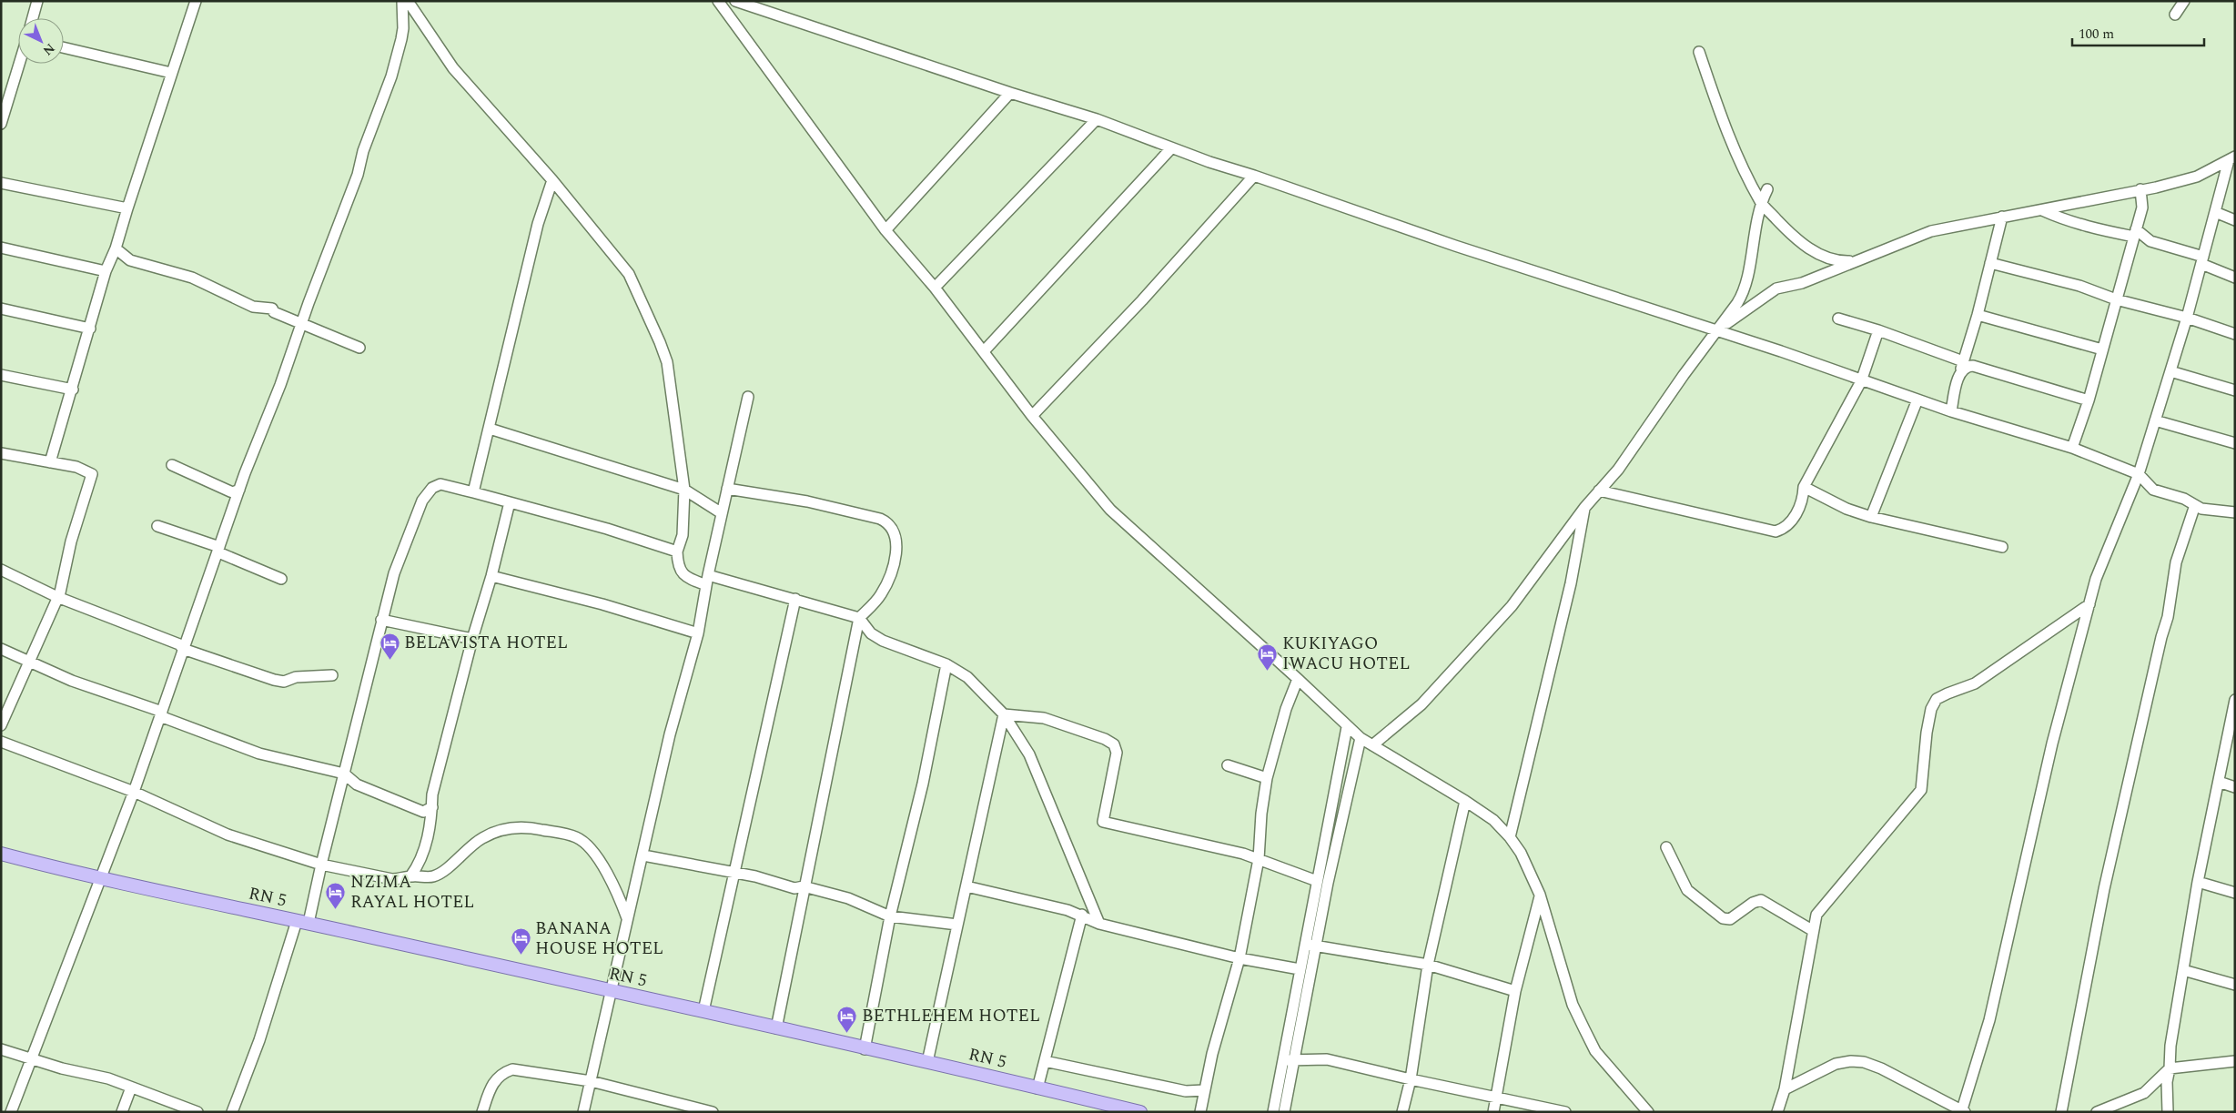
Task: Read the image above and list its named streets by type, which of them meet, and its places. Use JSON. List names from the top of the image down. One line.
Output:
{"streets":{"main road":["RN 5"]},"places":{"hotel":["BELAVISTA HOTEL","KUKIYAGO IWACU HOTEL","NZIMA RAYAL HOTEL","BANANA HOUSE HOTEL","BETHLEHEM HOTEL"]},"scale_bar":"100 m","north":"bottom right"}
